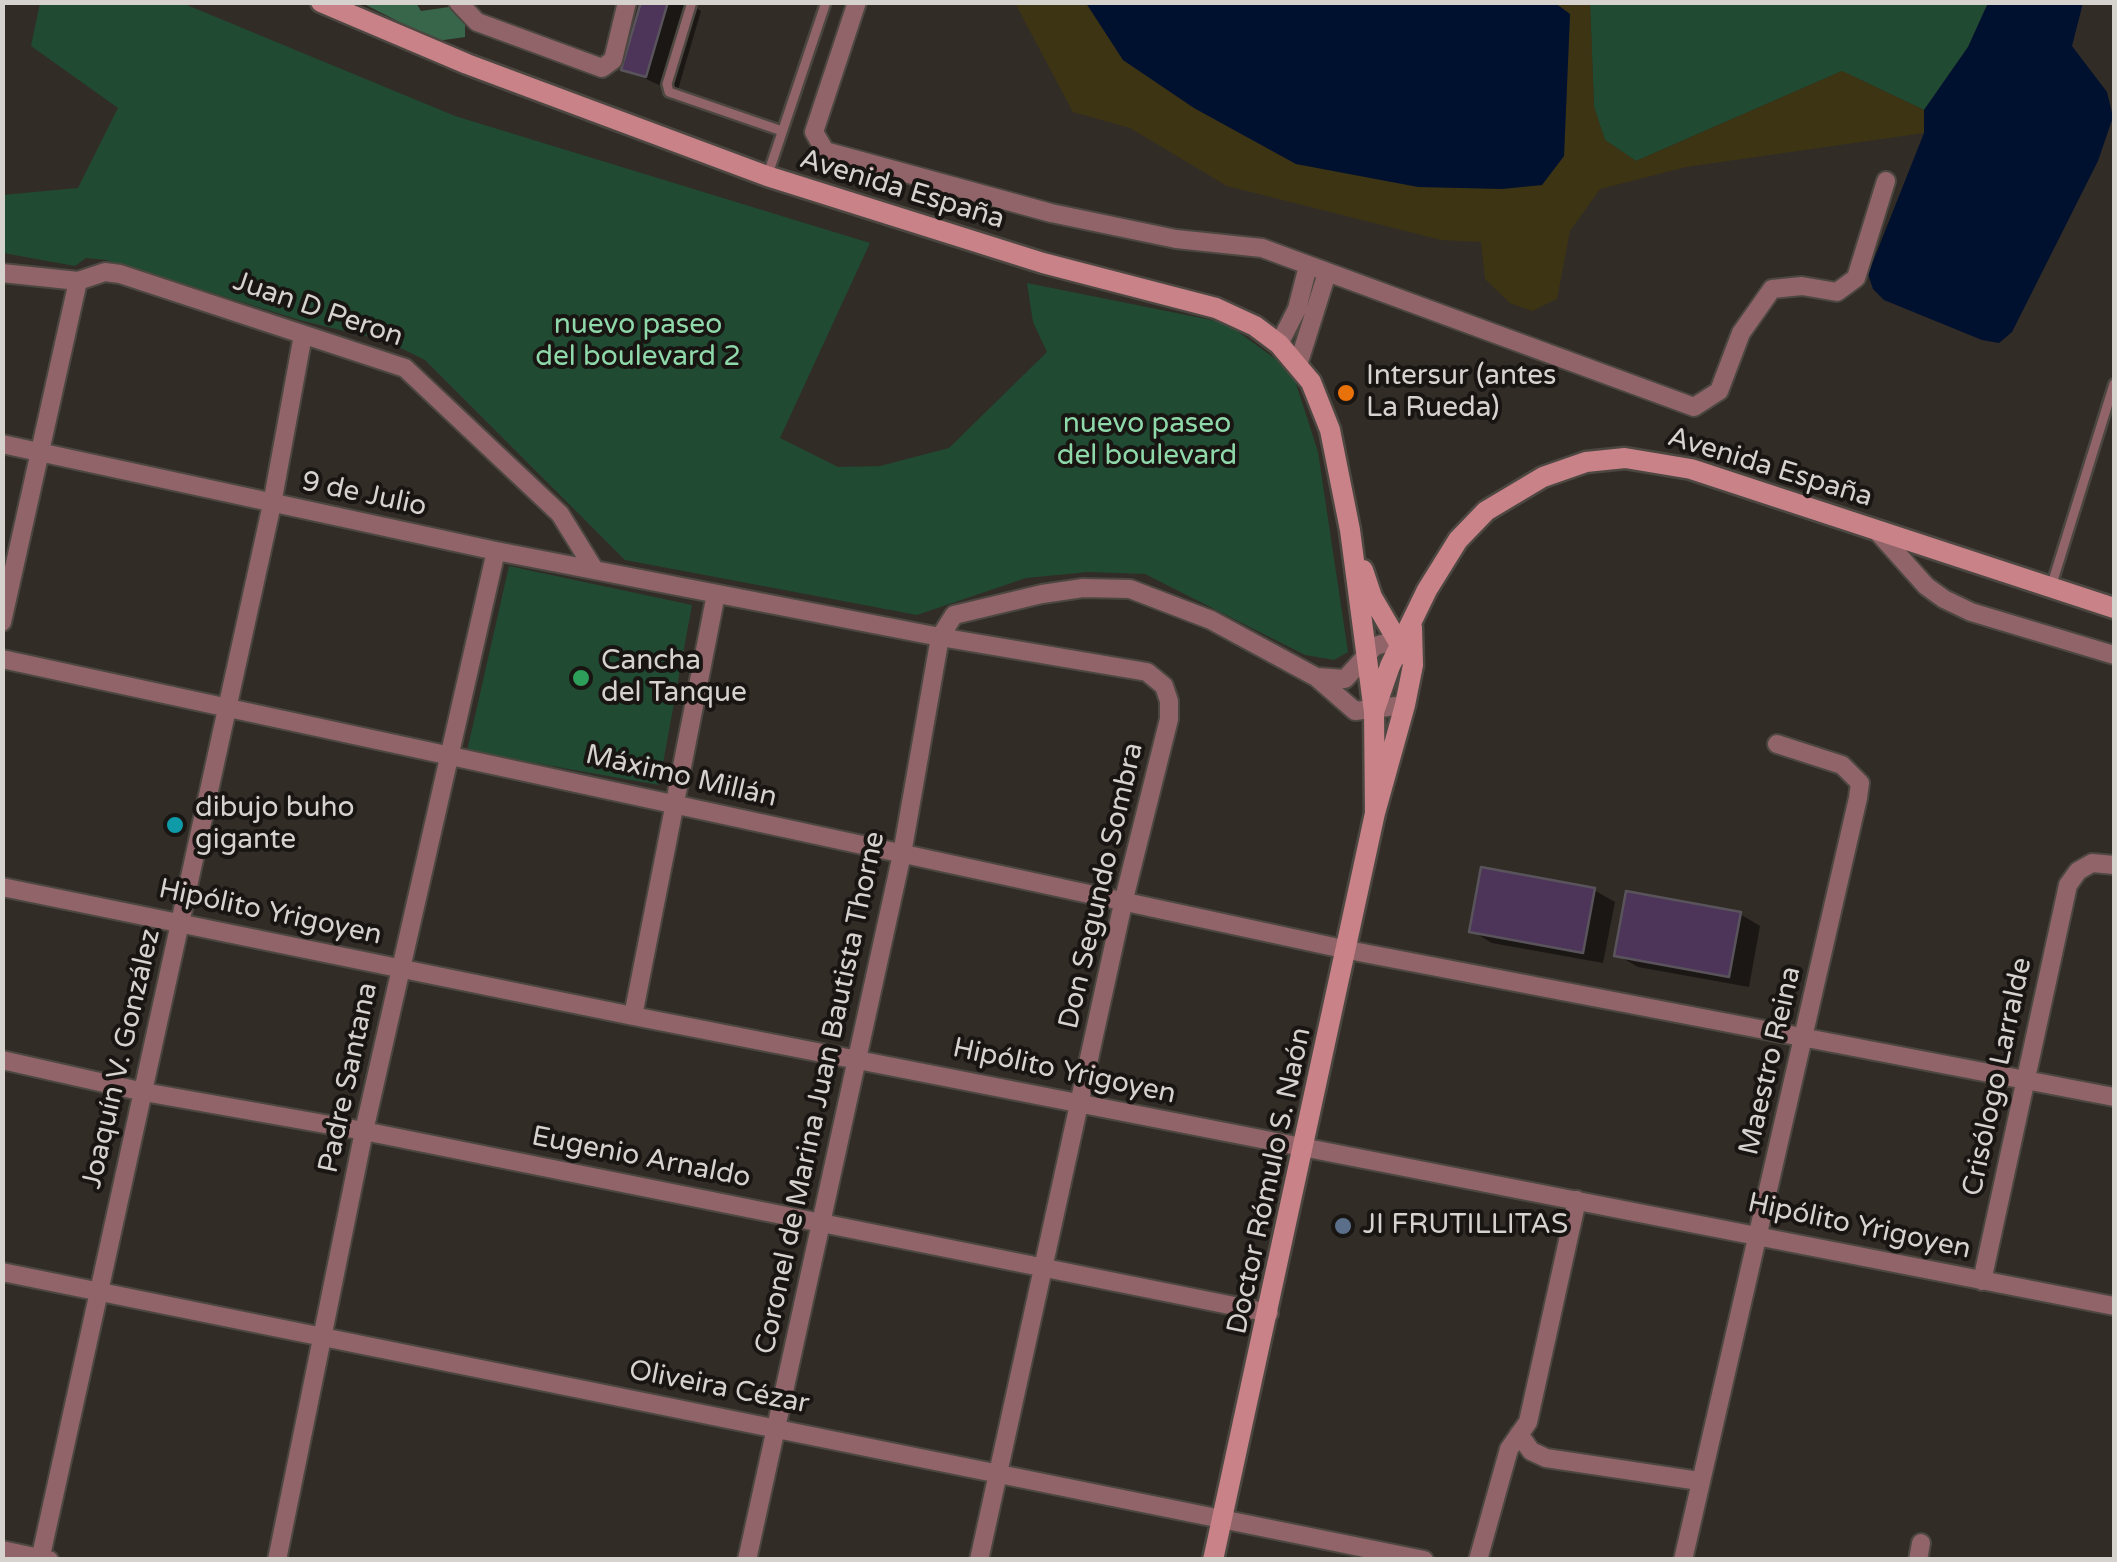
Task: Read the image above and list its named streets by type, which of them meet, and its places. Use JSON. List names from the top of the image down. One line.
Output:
{"streets":{"main road":["Avenida España","Doctor Rómulo S. Naón"],"street":["Juan D Peron","9 de Julio","Máximo Millán","Don Segundo Sombra","Hipólito Yrigoyen","Joaquín V. González","Maestro Reina","Crisólogo Larralde","Padre Santana","Coronel de Marina Juan Bautista Thorne","Eugenio Arnaldo","Oliveira Cézar"]},"crossings":[["Avenida España","Doctor Rómulo S. Naón"],["Juan D Peron","9 de Julio"],["Juan D Peron","Joaquín V. González"],["9 de Julio","Don Segundo Sombra"],["9 de Julio","Joaquín V. González"],["9 de Julio","Padre Santana"],["Máximo Millán","Don Segundo Sombra"],["Máximo Millán","Joaquín V. González"],["Máximo Millán","Maestro Reina"],["Máximo Millán","Crisólogo Larralde"],["Máximo Millán","Padre Santana"],["Máximo Millán","Coronel de Marina Juan Bautista Thorne"],["Máximo Millán","Doctor Rómulo S. Naón"],["Don Segundo Sombra","Hipólito Yrigoyen"],["Don Segundo Sombra","Coronel de Marina Juan Bautista Thorne"],["Don Segundo Sombra","Eugenio Arnaldo"],["Don Segundo Sombra","Oliveira Cézar"],["Hipólito Yrigoyen","Joaquín V. González"],["Hipólito Yrigoyen","Maestro Reina"],["Hipólito Yrigoyen","Crisólogo Larralde"],["Hipólito Yrigoyen","Padre Santana"],["Hipólito Yrigoyen","Coronel de Marina Juan Bautista Thorne"],["Hipólito Yrigoyen","Doctor Rómulo S. Naón"],["Joaquín V. González","Eugenio Arnaldo"],["Joaquín V. González","Oliveira Cézar"],["Padre Santana","Eugenio Arnaldo"],["Padre Santana","Oliveira Cézar"],["Coronel de Marina Juan Bautista Thorne","Eugenio Arnaldo"],["Coronel de Marina Juan Bautista Thorne","Oliveira Cézar"],["Eugenio Arnaldo","Doctor Rómulo S. Naón"],["Doctor Rómulo S. Naón","Oliveira Cézar"]],"parks":["nuevo paseo del boulevard 2","nuevo paseo del boulevard"],"places":["Intersur (antes La Rueda)","Cancha del Tanque","dibujo buho gigante","JI FRUTILLITAS"]}
